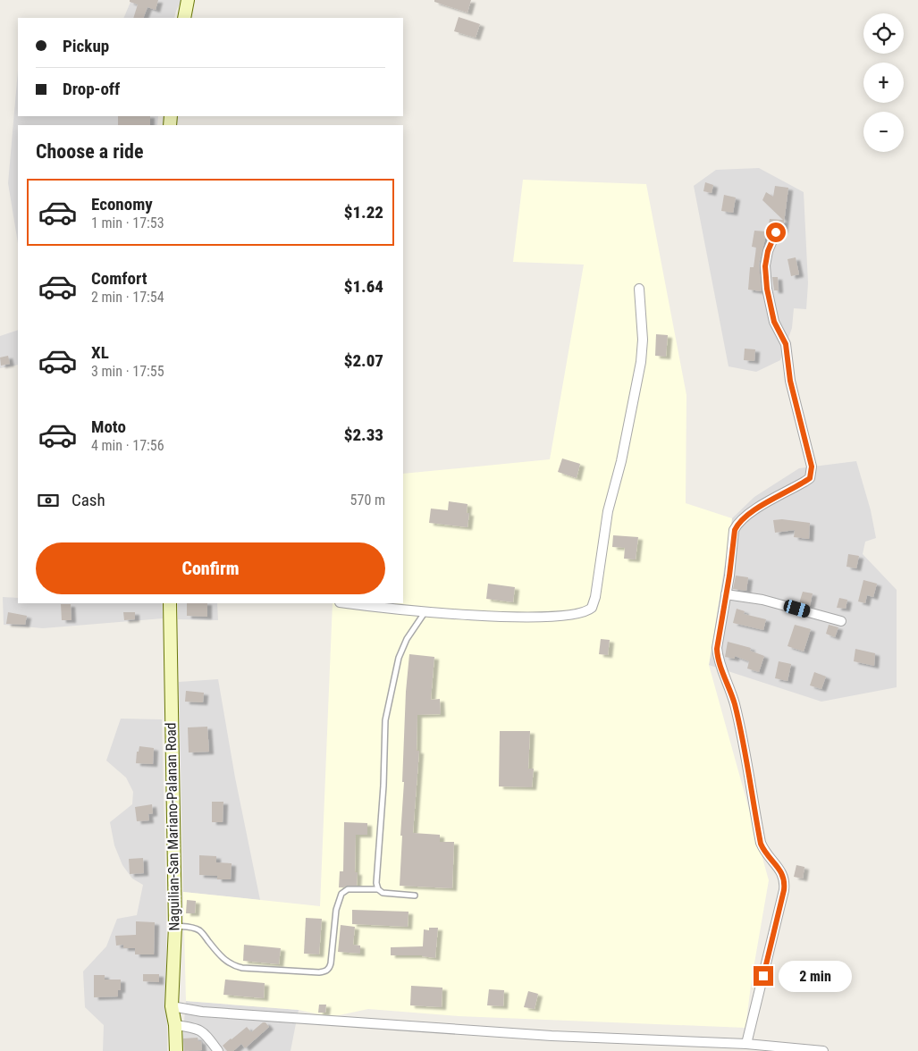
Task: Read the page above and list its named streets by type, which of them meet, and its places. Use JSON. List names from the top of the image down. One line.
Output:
{"streets":{"main road":["Naguilian-San Mariano-Palanan Road"]},"page":{"map_buttons":["+","−"],"banner":["Pickup","Drop-off"],"heading":"Choose a ride","list":[{"name":"Economy","note":"1 min · 17:53","value":"$1.22"},{"name":"Comfort","note":"2 min · 17:54","value":"$1.64"},{"name":"XL","note":"3 min · 17:55","value":"$2.07"},{"name":"Moto","note":"4 min · 17:56","value":"$2.33"}],"pay":["Cash","570 m"],"buttons":"Confirm","bubble":"2 min"}}
